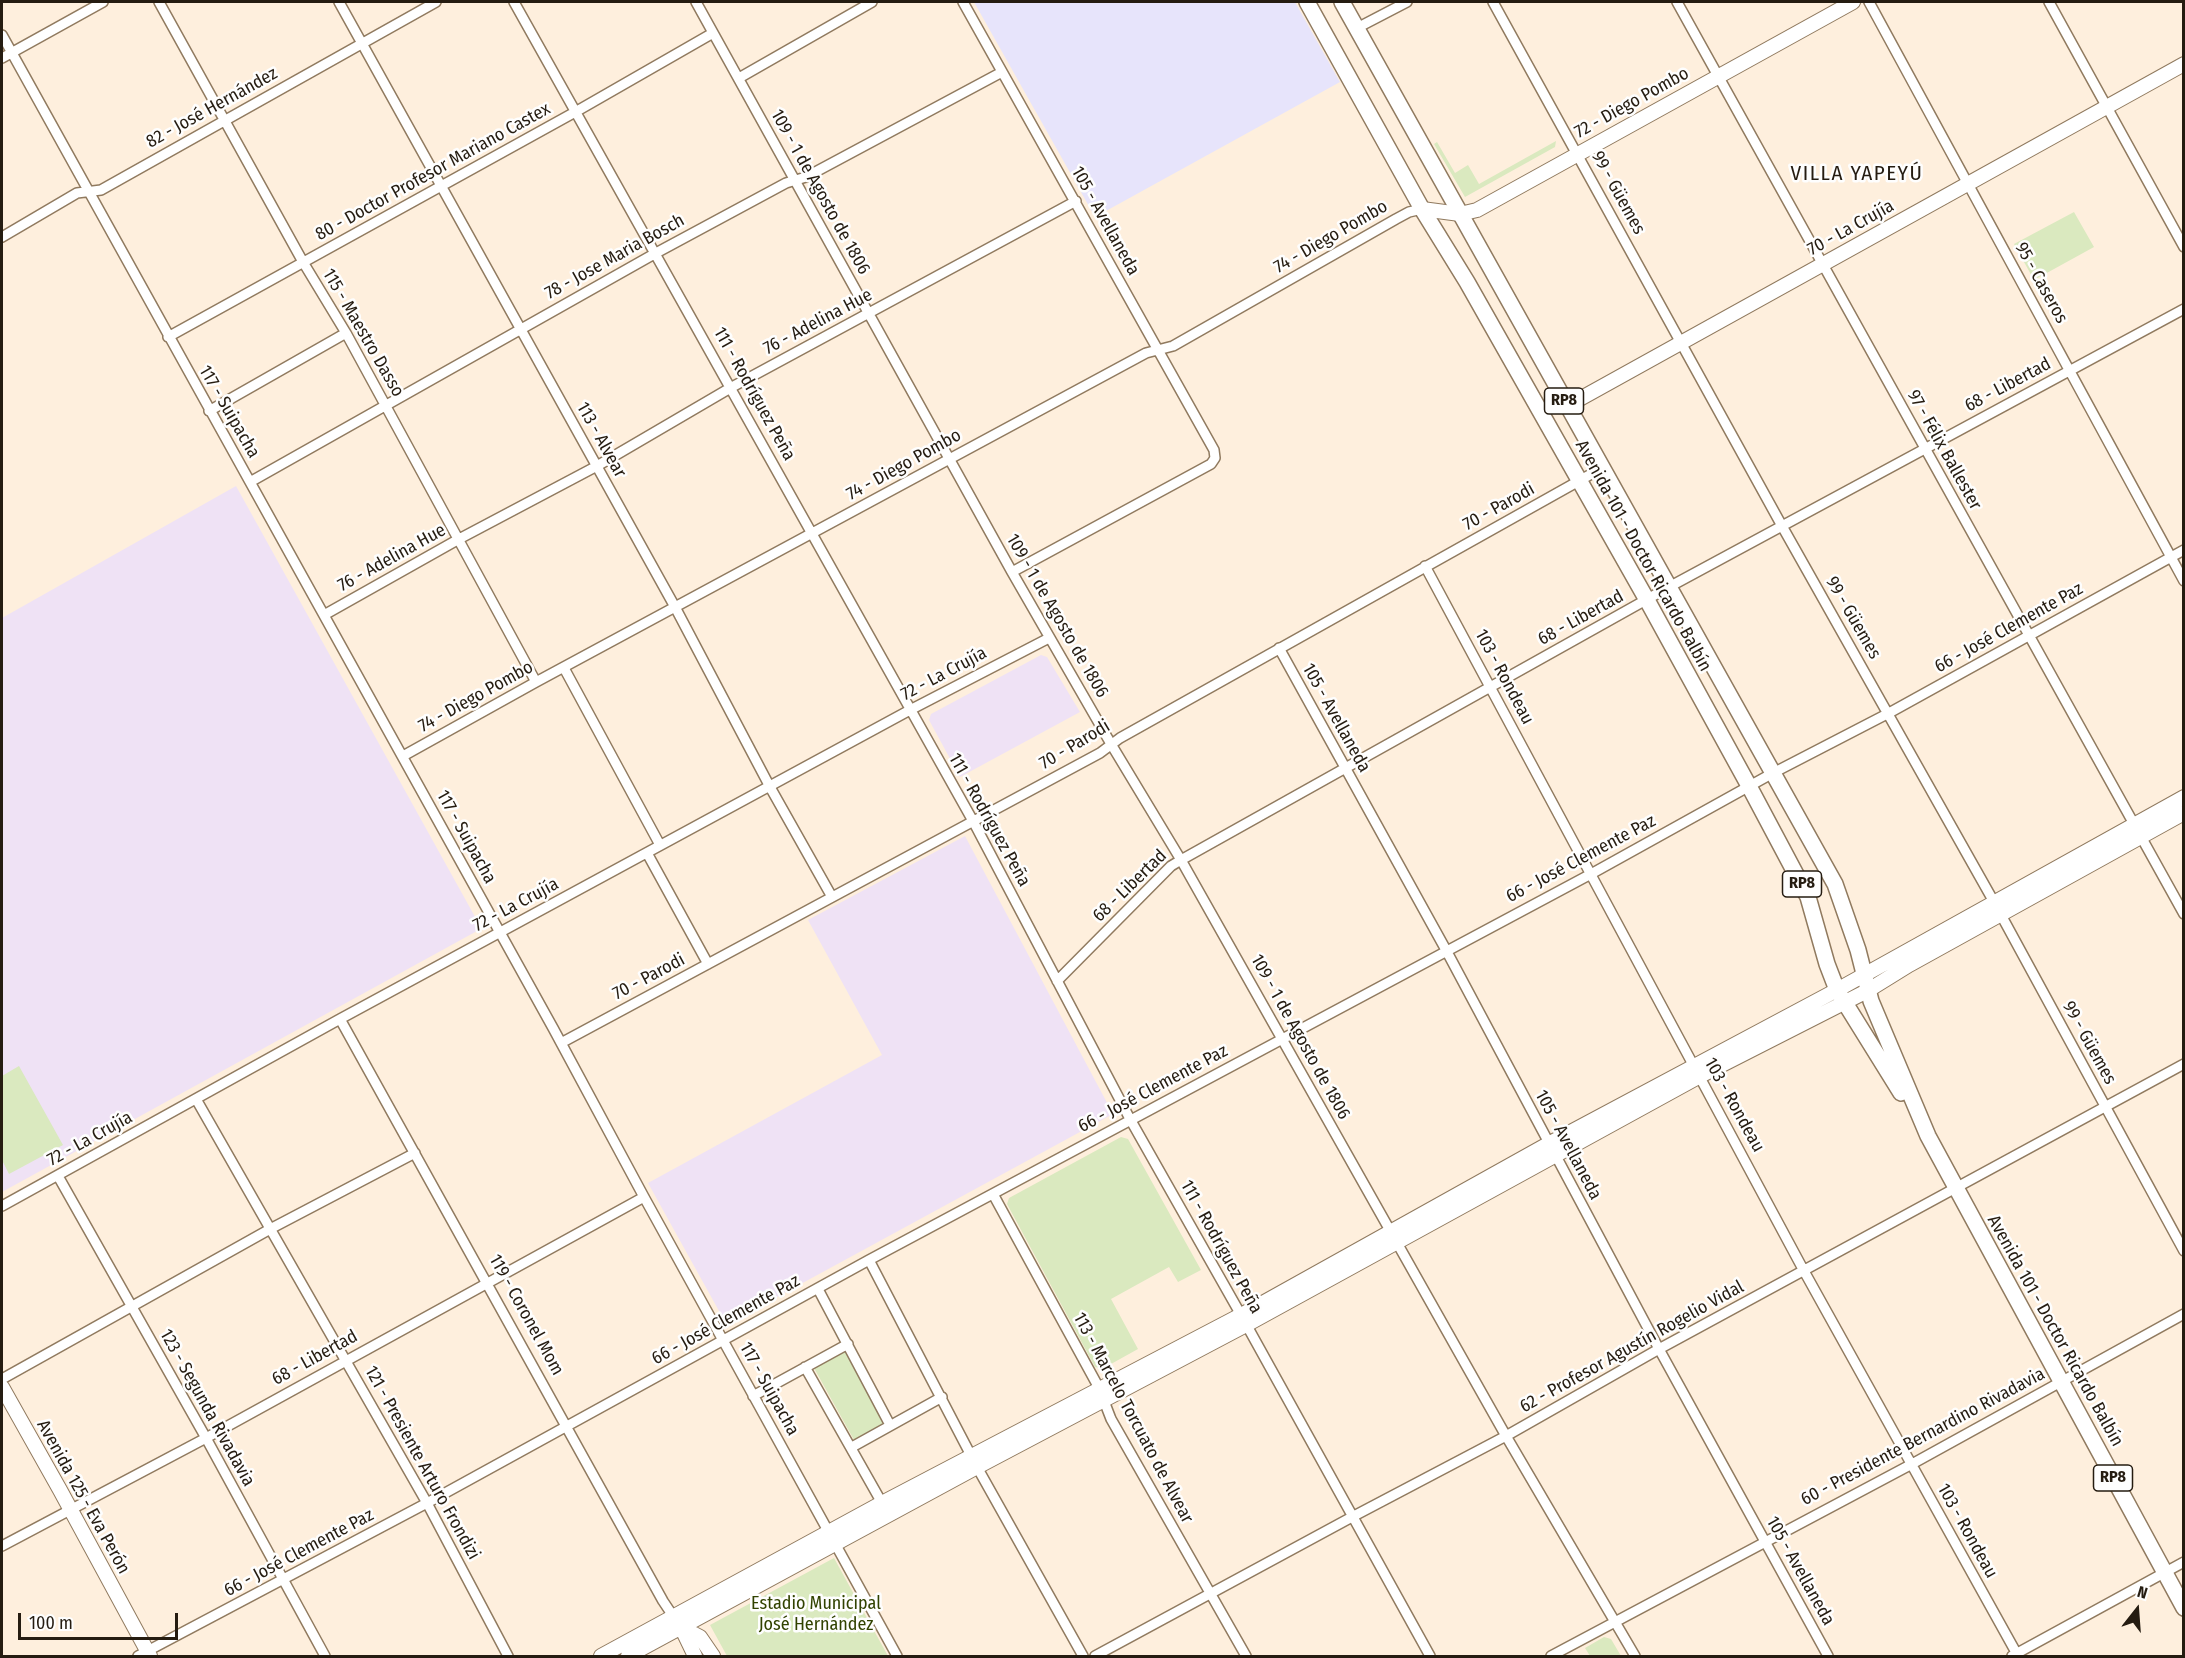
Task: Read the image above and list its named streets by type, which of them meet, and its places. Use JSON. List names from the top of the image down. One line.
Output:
{"streets":{"main road":["72 - Diego Pombo","70 - La Crujía","RP8","Avenida 101 - Doctor Ricardo Balbín","119 - Coronel Mom","Avenida 125 - Eva Perón"],"street":["82 - José Hernández","80 - Doctor Profesor Mariano Castex","109 - 1 de Agosto de 1806","99 - Güemes","105 - Avellaneda","74 - Diego Pombo","78 - Jose Maria Bosch","95 - Caseros","76 - Adelina Hue","115 - Maestro Dasso","68 - Libertad","111 - Rodríguez Peña","117 - Suipacha","113 - Alvear","97 - Félix Ballester","70 - Parodi","66 - José Clemente Paz","72 - La Crujía","103 - Rondeau","62 - Profesor Agustín Rogelio Vidal","123 - Segunda Rivadavia","113 - Marcelo Torcuato de Alvear","60 - Presidente Bernardino Rivadavia","121 - Presiente Arturo Frondizi"]},"crossings":[["72 - Diego Pombo","99 - Güemes"],["72 - Diego Pombo","74 - Diego Pombo"],["72 - Diego Pombo","97 - Félix Ballester"],["72 - Diego Pombo","Avenida 101 - Doctor Ricardo Balbín"],["82 - José Hernández","115 - Maestro Dasso"],["82 - José Hernández","117 - Suipacha"],["82 - José Hernández","113 - Alvear"],["80 - Doctor Profesor Mariano Castex","109 - 1 de Agosto de 1806"],["80 - Doctor Profesor Mariano Castex","115 - Maestro Dasso"],["80 - Doctor Profesor Mariano Castex","111 - Rodríguez Peña"],["80 - Doctor Profesor Mariano Castex","117 - Suipacha"],["80 - Doctor Profesor Mariano Castex","113 - Alvear"],["109 - 1 de Agosto de 1806","105 - Avellaneda"],["109 - 1 de Agosto de 1806","74 - Diego Pombo"],["109 - 1 de Agosto de 1806","78 - Jose Maria Bosch"],["109 - 1 de Agosto de 1806","76 - Adelina Hue"],["109 - 1 de Agosto de 1806","68 - Libertad"],["109 - 1 de Agosto de 1806","70 - Parodi"],["109 - 1 de Agosto de 1806","66 - José Clemente Paz"],["109 - 1 de Agosto de 1806","72 - La Crujía"],["109 - 1 de Agosto de 1806","62 - Profesor Agustín Rogelio Vidal"],["109 - 1 de Agosto de 1806","60 - Presidente Bernardino Rivadavia"],["99 - Güemes","70 - La Crujía"],["99 - Güemes","68 - Libertad"],["99 - Güemes","66 - José Clemente Paz"],["99 - Güemes","62 - Profesor Agustín Rogelio Vidal"],["105 - Avellaneda","74 - Diego Pombo"],["105 - Avellaneda","78 - Jose Maria Bosch"],["105 - Avellaneda","76 - Adelina Hue"],["105 - Avellaneda","68 - Libertad"],["105 - Avellaneda","70 - Parodi"],["105 - Avellaneda","66 - José Clemente Paz"],["105 - Avellaneda","62 - Profesor Agustín Rogelio Vidal"],["105 - Avellaneda","60 - Presidente Bernardino Rivadavia"],["70 - La Crujía","95 - Caseros"],["70 - La Crujía","97 - Félix Ballester"],["70 - La Crujía","Avenida 101 - Doctor Ricardo Balbín"],["74 - Diego Pombo","115 - Maestro Dasso"],["74 - Diego Pombo","111 - Rodríguez Peña"],["74 - Diego Pombo","117 - Suipacha"],["74 - Diego Pombo","113 - Alvear"],["74 - Diego Pombo","Avenida 101 - Doctor Ricardo Balbín"],["78 - Jose Maria Bosch","115 - Maestro Dasso"],["78 - Jose Maria Bosch","111 - Rodríguez Peña"],["78 - Jose Maria Bosch","117 - Suipacha"],["78 - Jose Maria Bosch","113 - Alvear"],["95 - Caseros","68 - Libertad"],["95 - Caseros","66 - José Clemente Paz"],["76 - Adelina Hue","115 - Maestro Dasso"],["76 - Adelina Hue","111 - Rodríguez Peña"],["76 - Adelina Hue","117 - Suipacha"],["76 - Adelina Hue","113 - Alvear"],["68 - Libertad","111 - Rodríguez Peña"],["68 - Libertad","117 - Suipacha"],["68 - Libertad","97 - Félix Ballester"],["68 - Libertad","Avenida 101 - Doctor Ricardo Balbín"],["68 - Libertad","103 - Rondeau"],["68 - Libertad","119 - Coronel Mom"],["68 - Libertad","123 - Segunda Rivadavia"],["68 - Libertad","121 - Presiente Arturo Frondizi"],["68 - Libertad","Avenida 125 - Eva Perón"],["111 - Rodríguez Peña","70 - Parodi"],["111 - Rodríguez Peña","66 - José Clemente Paz"],["111 - Rodríguez Peña","72 - La Crujía"],["111 - Rodríguez Peña","62 - Profesor Agustín Rogelio Vidal"],["117 - Suipacha","70 - Parodi"],["117 - Suipacha","66 - José Clemente Paz"],["117 - Suipacha","72 - La Crujía"],["113 - Alvear","70 - Parodi"],["113 - Alvear","72 - La Crujía"],["97 - Félix Ballester","66 - José Clemente Paz"],["70 - Parodi","Avenida 101 - Doctor Ricardo Balbín"],["70 - Parodi","103 - Rondeau"],["Avenida 101 - Doctor Ricardo Balbín","66 - José Clemente Paz"],["Avenida 101 - Doctor Ricardo Balbín","62 - Profesor Agustín Rogelio Vidal"],["Avenida 101 - Doctor Ricardo Balbín","60 - Presidente Bernardino Rivadavia"],["66 - José Clemente Paz","103 - Rondeau"],["66 - José Clemente Paz","119 - Coronel Mom"],["66 - José Clemente Paz","123 - Segunda Rivadavia"],["66 - José Clemente Paz","113 - Marcelo Torcuato de Alvear"],["66 - José Clemente Paz","121 - Presiente Arturo Frondizi"],["66 - José Clemente Paz","Avenida 125 - Eva Perón"],["72 - La Crujía","119 - Coronel Mom"],["72 - La Crujía","123 - Segunda Rivadavia"],["72 - La Crujía","121 - Presiente Arturo Frondizi"],["103 - Rondeau","62 - Profesor Agustín Rogelio Vidal"],["103 - Rondeau","60 - Presidente Bernardino Rivadavia"],["62 - Profesor Agustín Rogelio Vidal","113 - Marcelo Torcuato de Alvear"]],"districts":["VILLA YAPEYÚ"],"parks":["Estadio Municipal José Hernández"],"scale_bar":"100 m","north":"top"}
